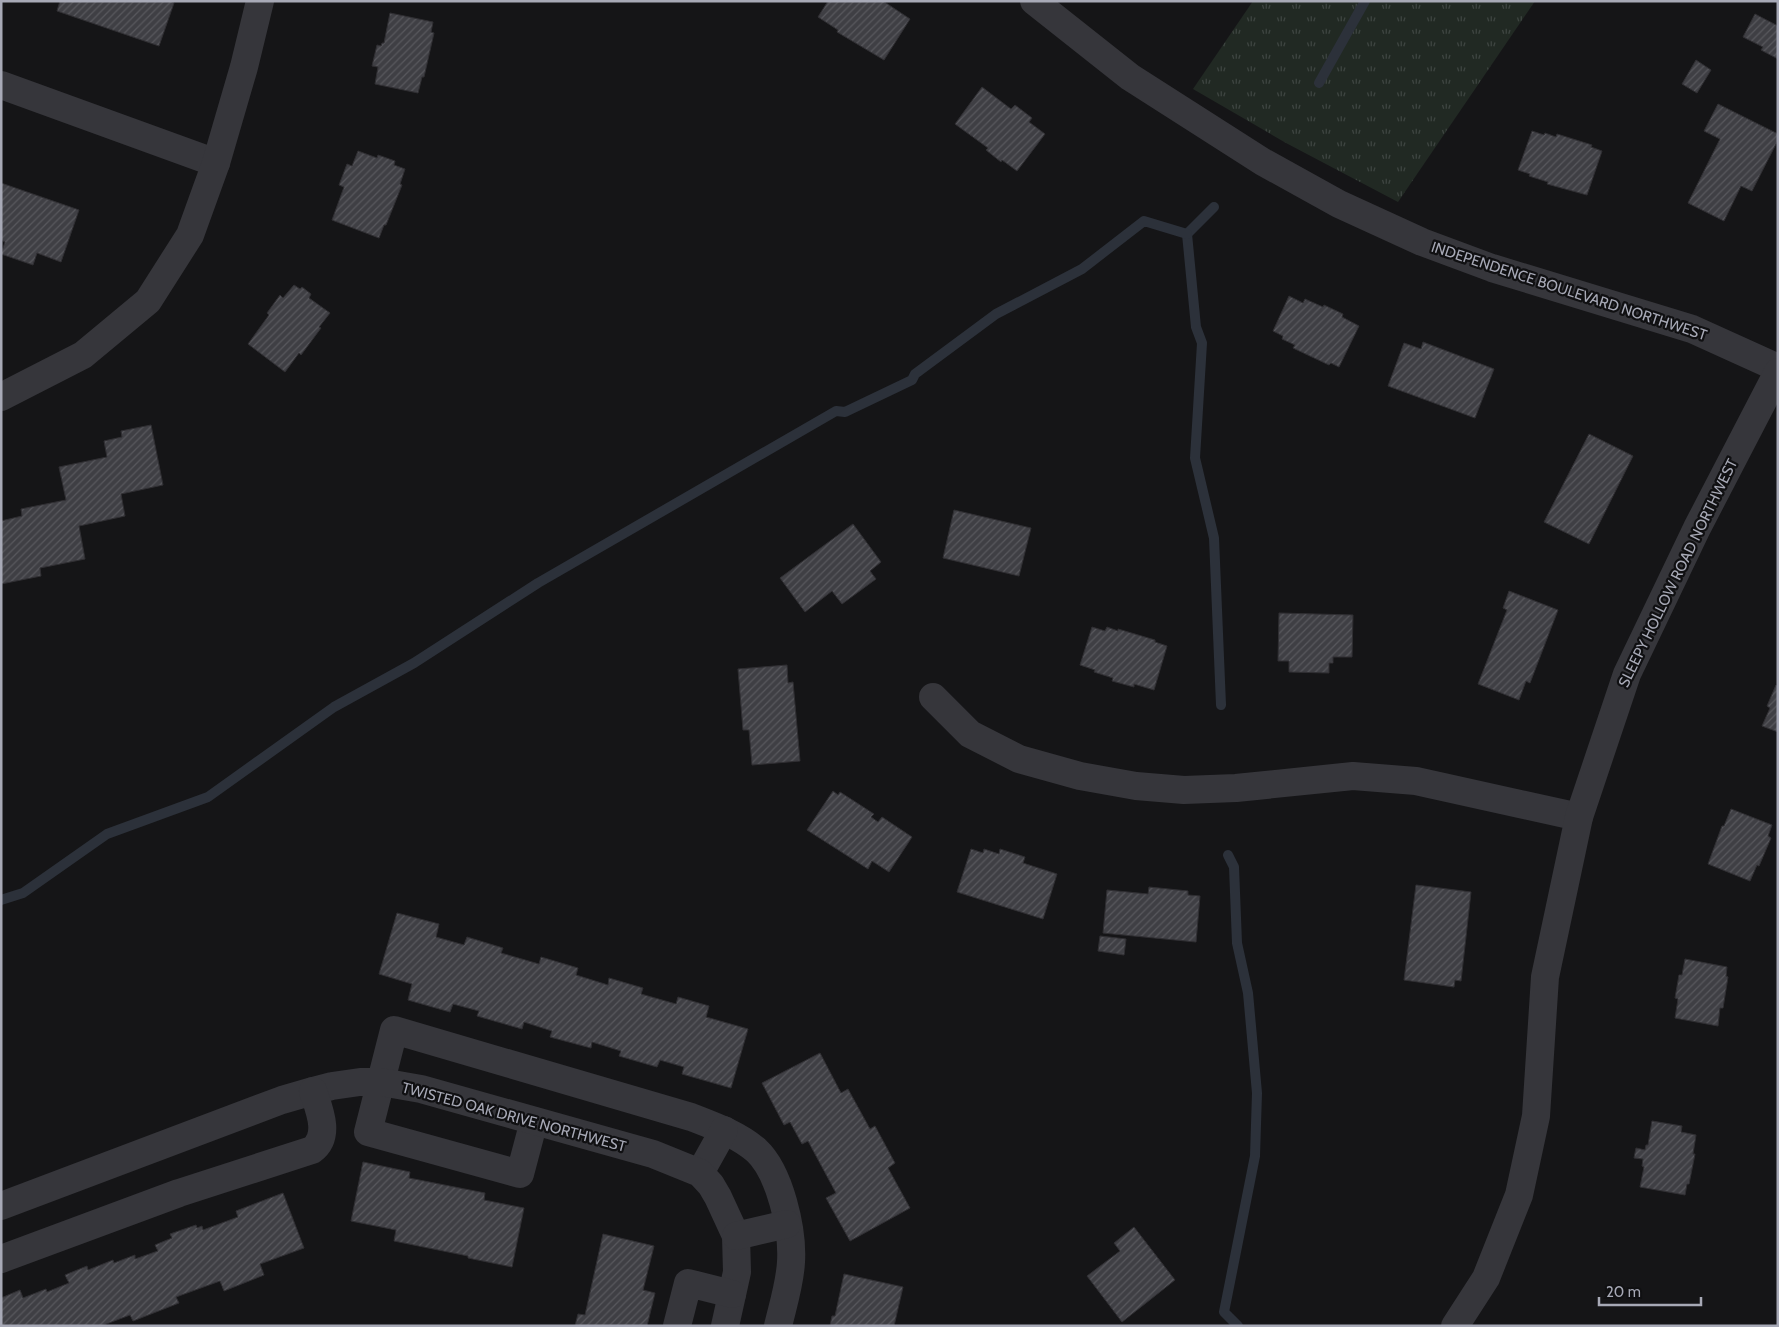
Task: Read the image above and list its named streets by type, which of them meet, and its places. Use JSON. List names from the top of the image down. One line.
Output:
{"streets":{"street":["INDEPENDENCE BOULEVARD NORTHWEST","SLEEPY HOLLOW ROAD NORTHWEST","TWISTED OAK DRIVE NORTHWEST"]},"scale_bar":"20 m"}
